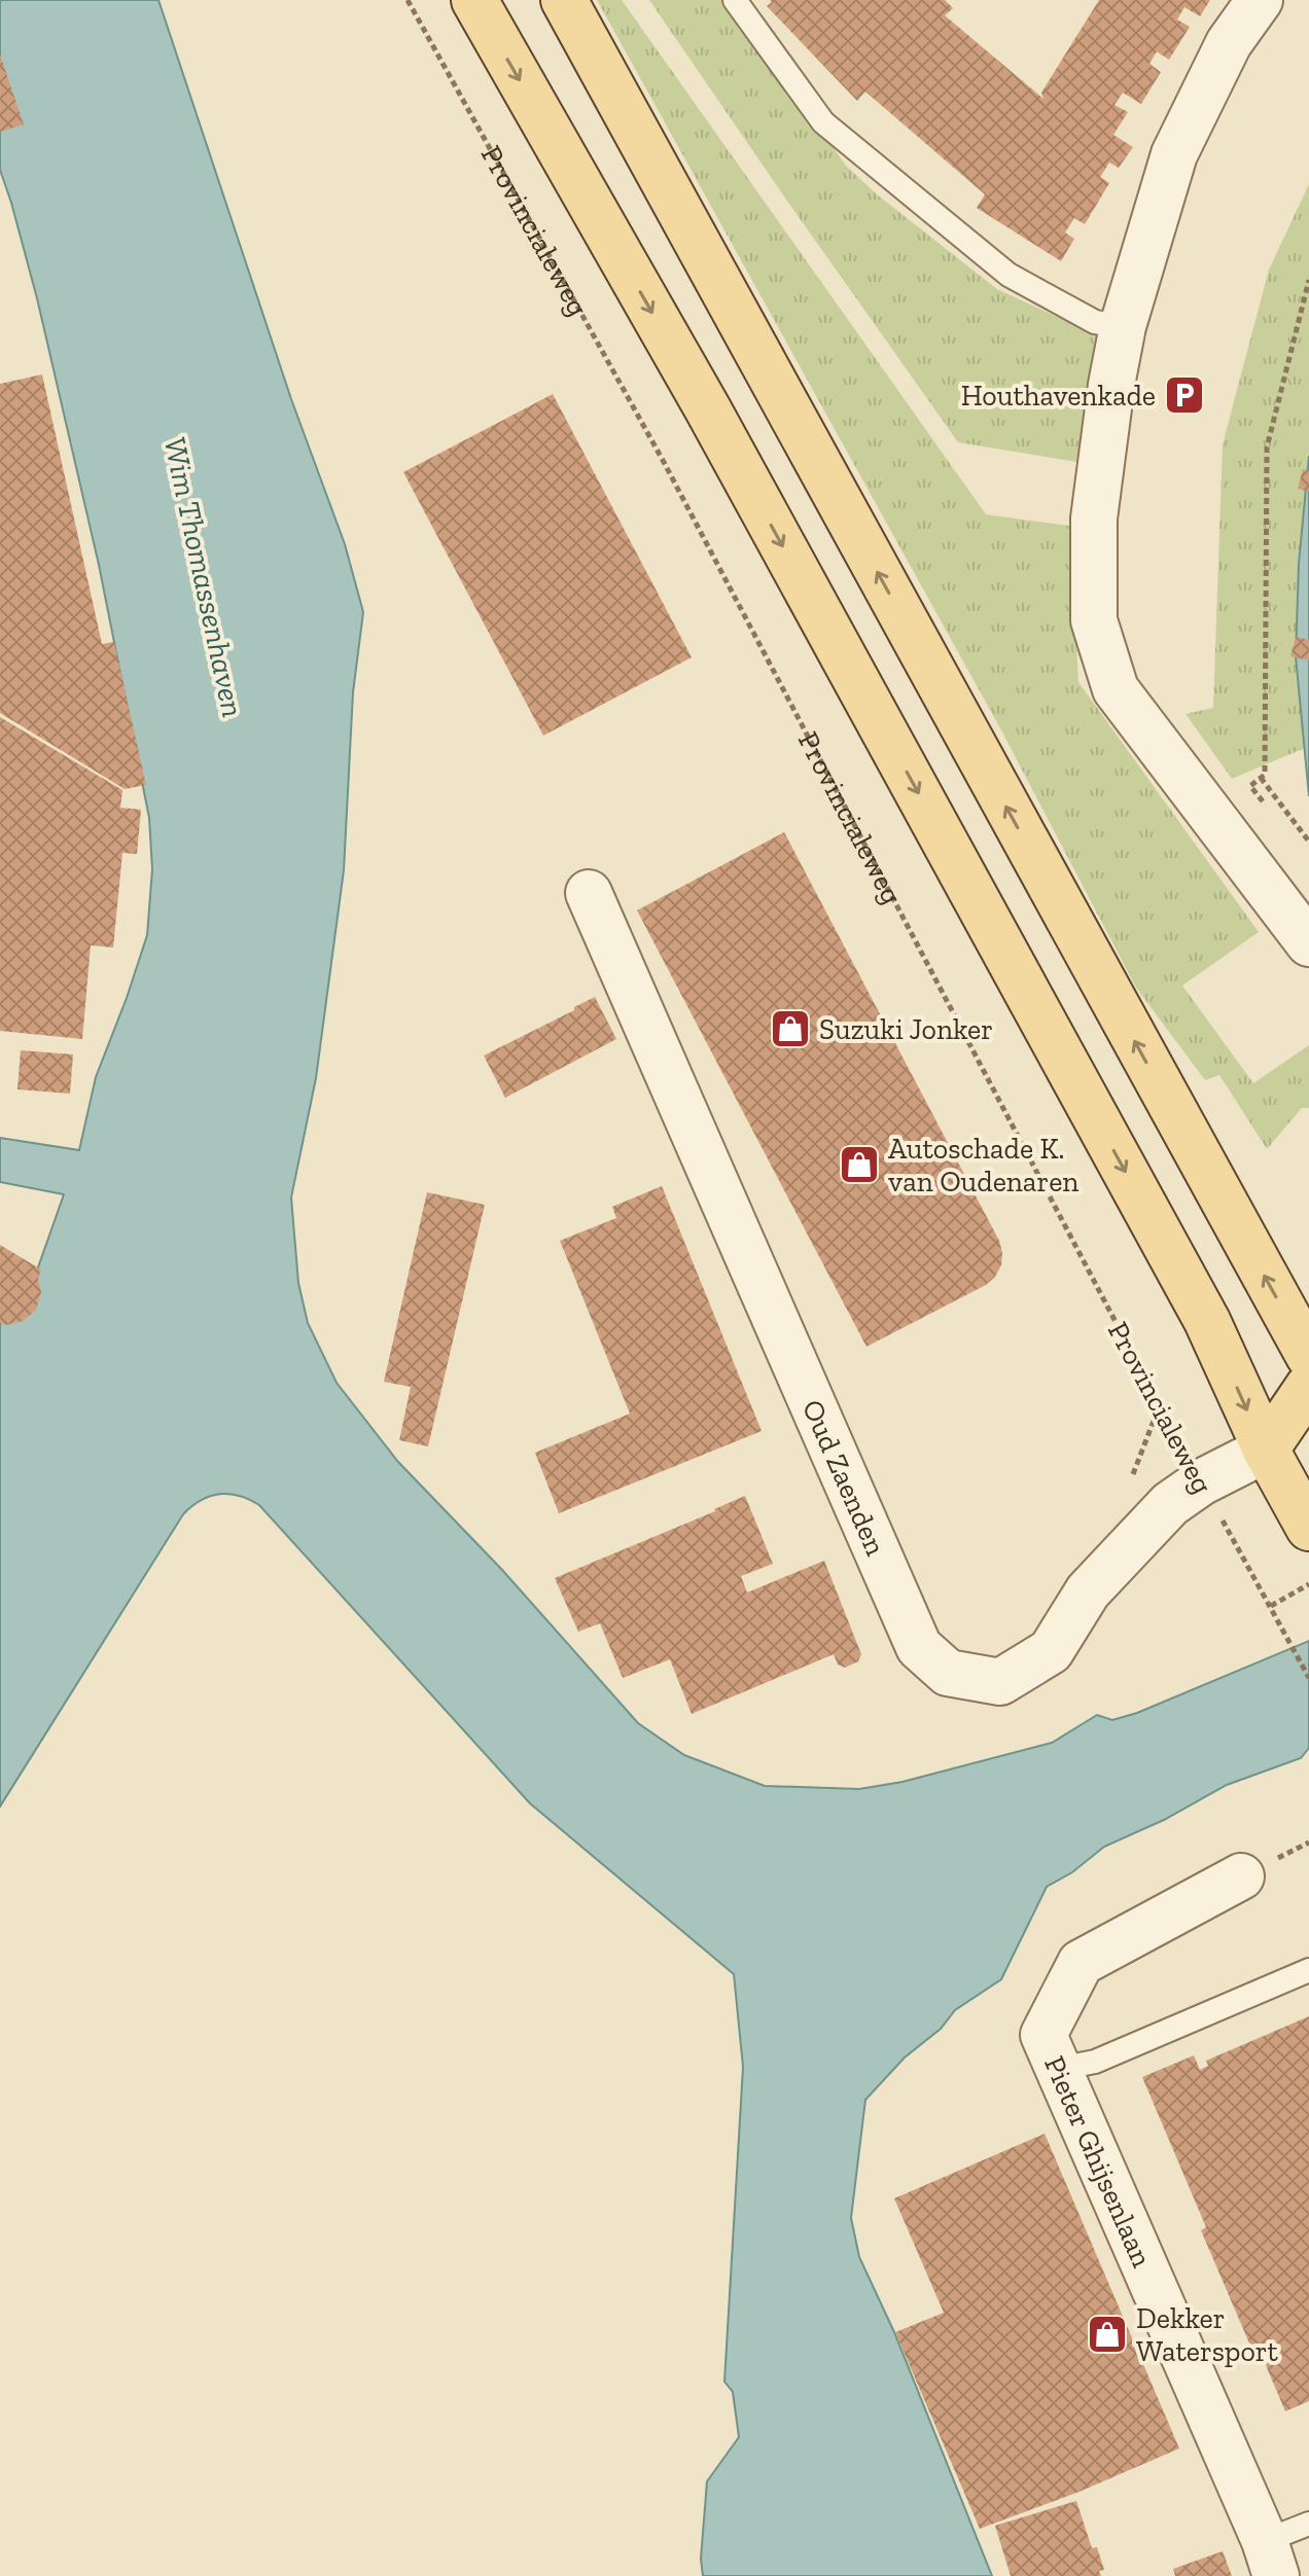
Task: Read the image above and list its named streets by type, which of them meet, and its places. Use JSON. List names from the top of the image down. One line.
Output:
{"streets":{"main road":["Provincialeweg"],"street":["Oud Zaenden","Pieter Ghijsenlaan"]},"crossings":[["Provincialeweg","Oud Zaenden"]],"water":["Wim Thomassenhaven"],"places":{"parking":["Houthavenkade"],"shop":["Suzuki Jonker","Autoschade K. van Oudenaren","Dekker Watersport"]}}
